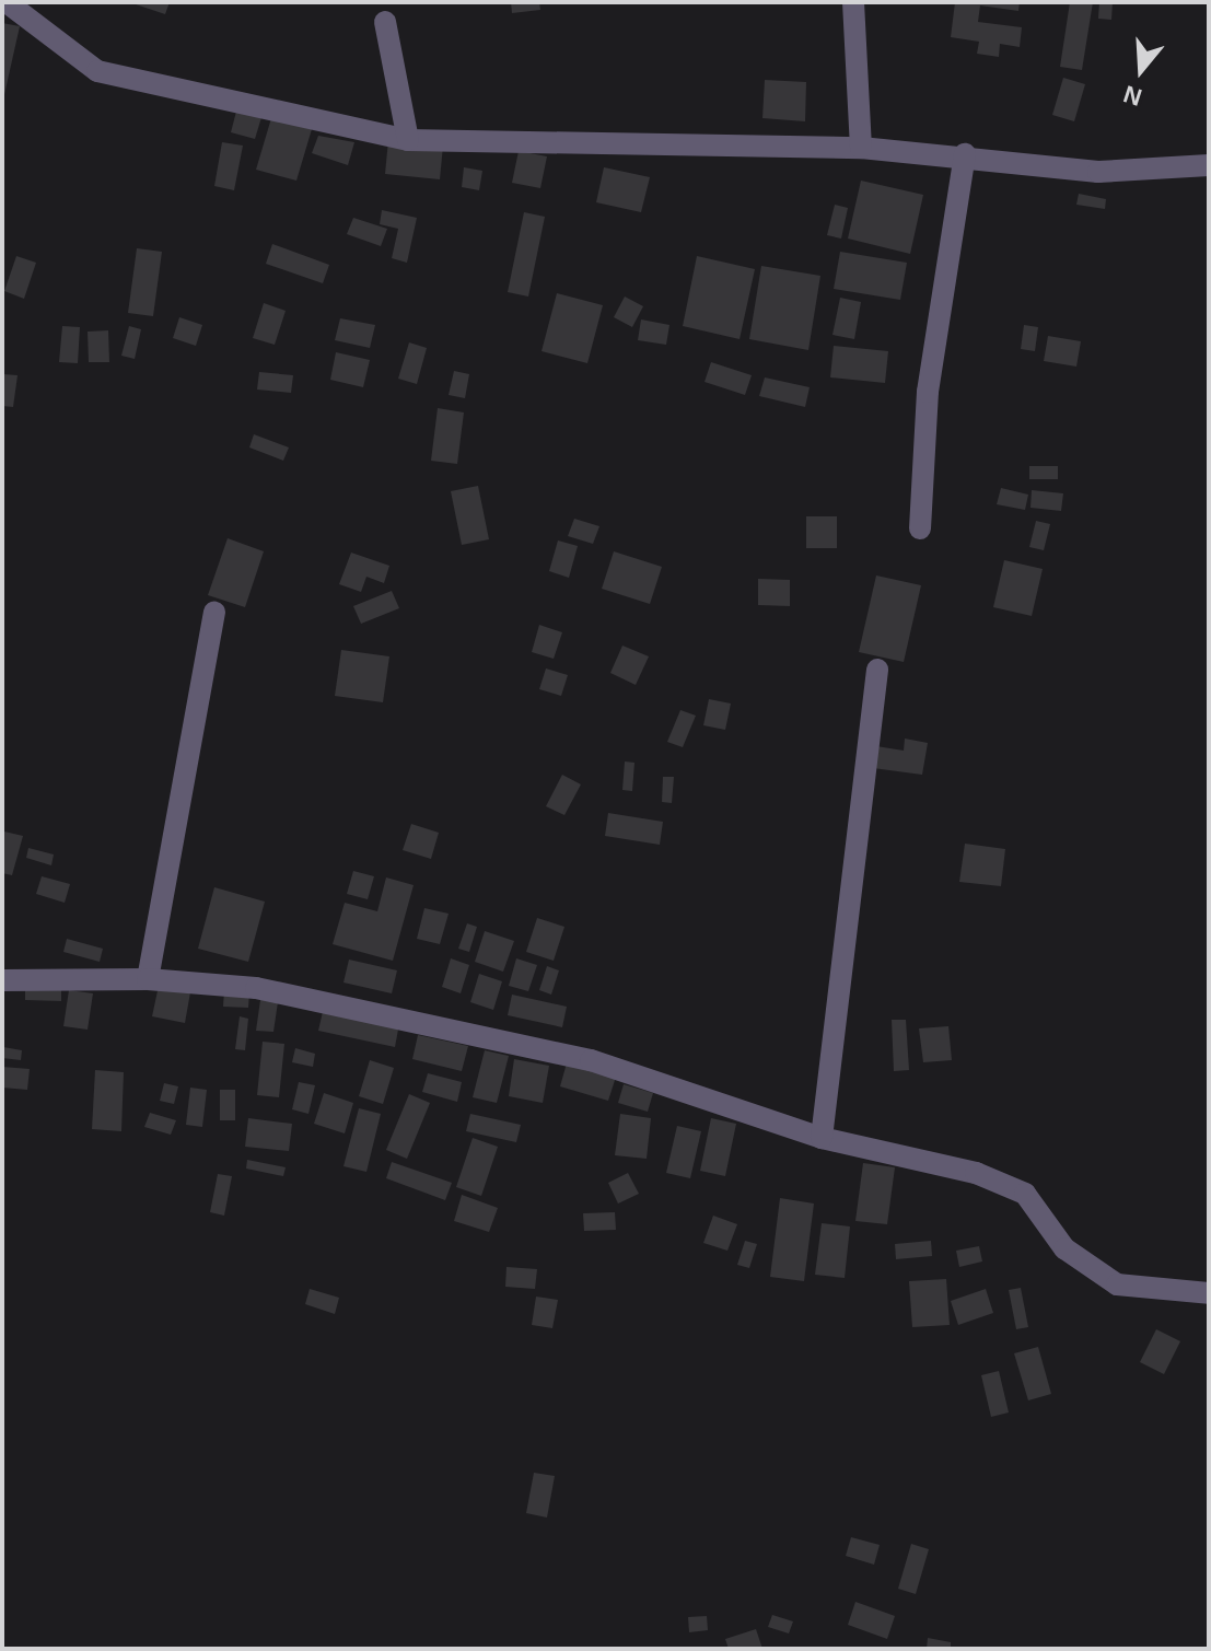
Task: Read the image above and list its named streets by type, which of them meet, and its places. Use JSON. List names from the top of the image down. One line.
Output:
{"north":"bottom"}
